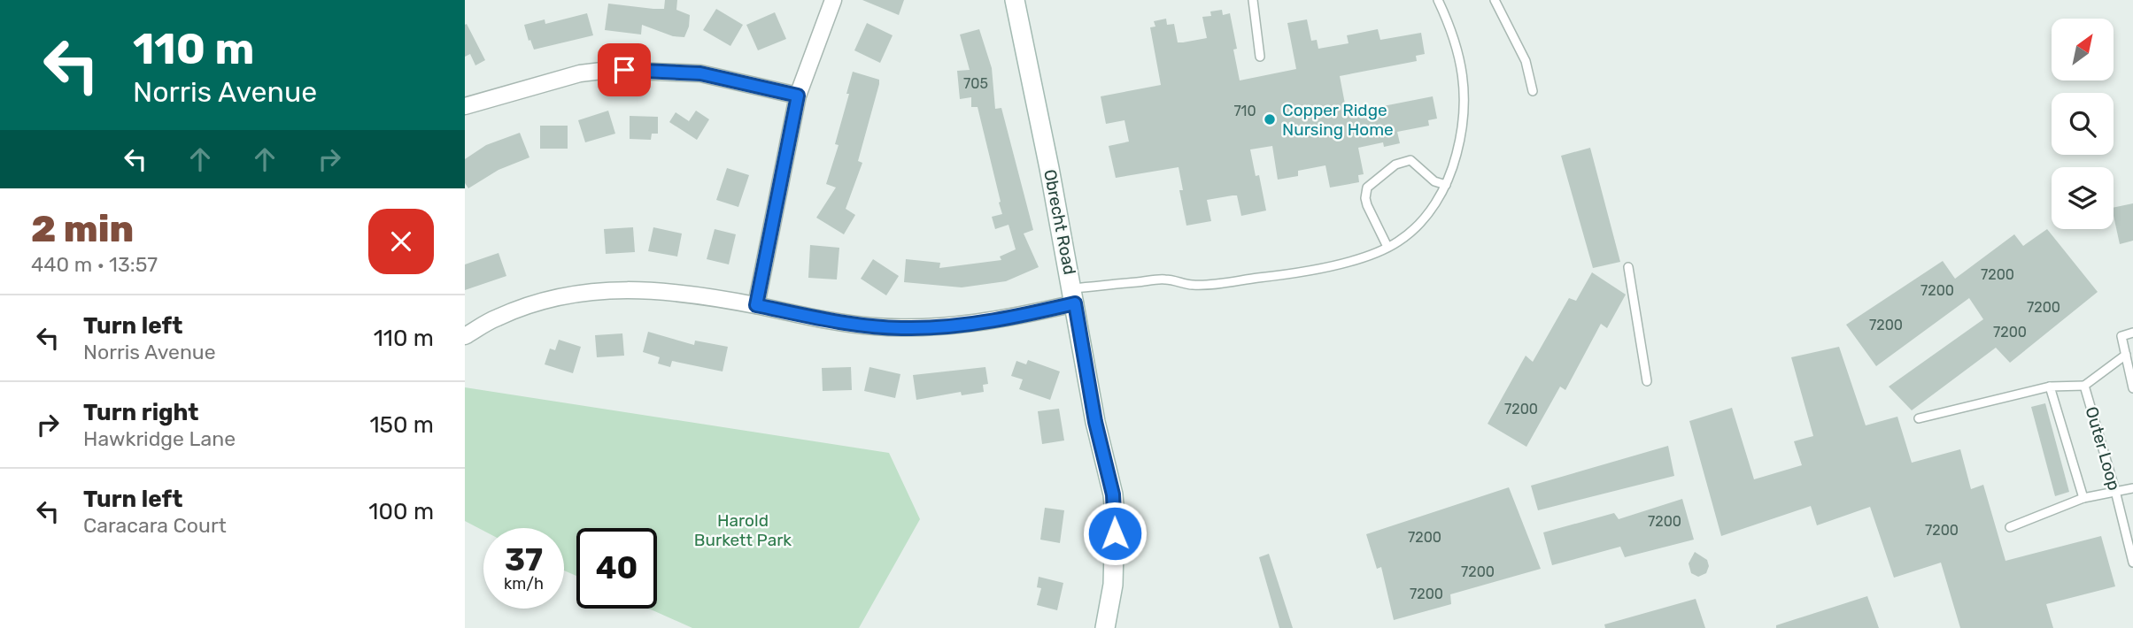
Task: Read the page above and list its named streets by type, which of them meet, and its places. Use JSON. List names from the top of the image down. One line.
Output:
{"streets":{"street":["Obrecht Road"],"lane":["Outer Loop"]},"parks":["Harold Burkett Park"],"places":["Copper Ridge Nursing Home"],"house_numbers":["705","710","7200","7200","7200","7200","7200","7200","7200","7200","7200","7200","7200"],"north":"top right","page":{"turn":["110 m","Norris Avenue"],"heading":["2 min","440 m · 13:57"],"list":[{"name":"Turn left","note":"Norris Avenue","value":"110 m"},{"name":"Turn right","note":"Hawkridge Lane","value":"150 m"},{"name":"Turn left","note":"Caracara Court","value":"100 m"}],"speed":"37 km/h","limit":"40"}}
